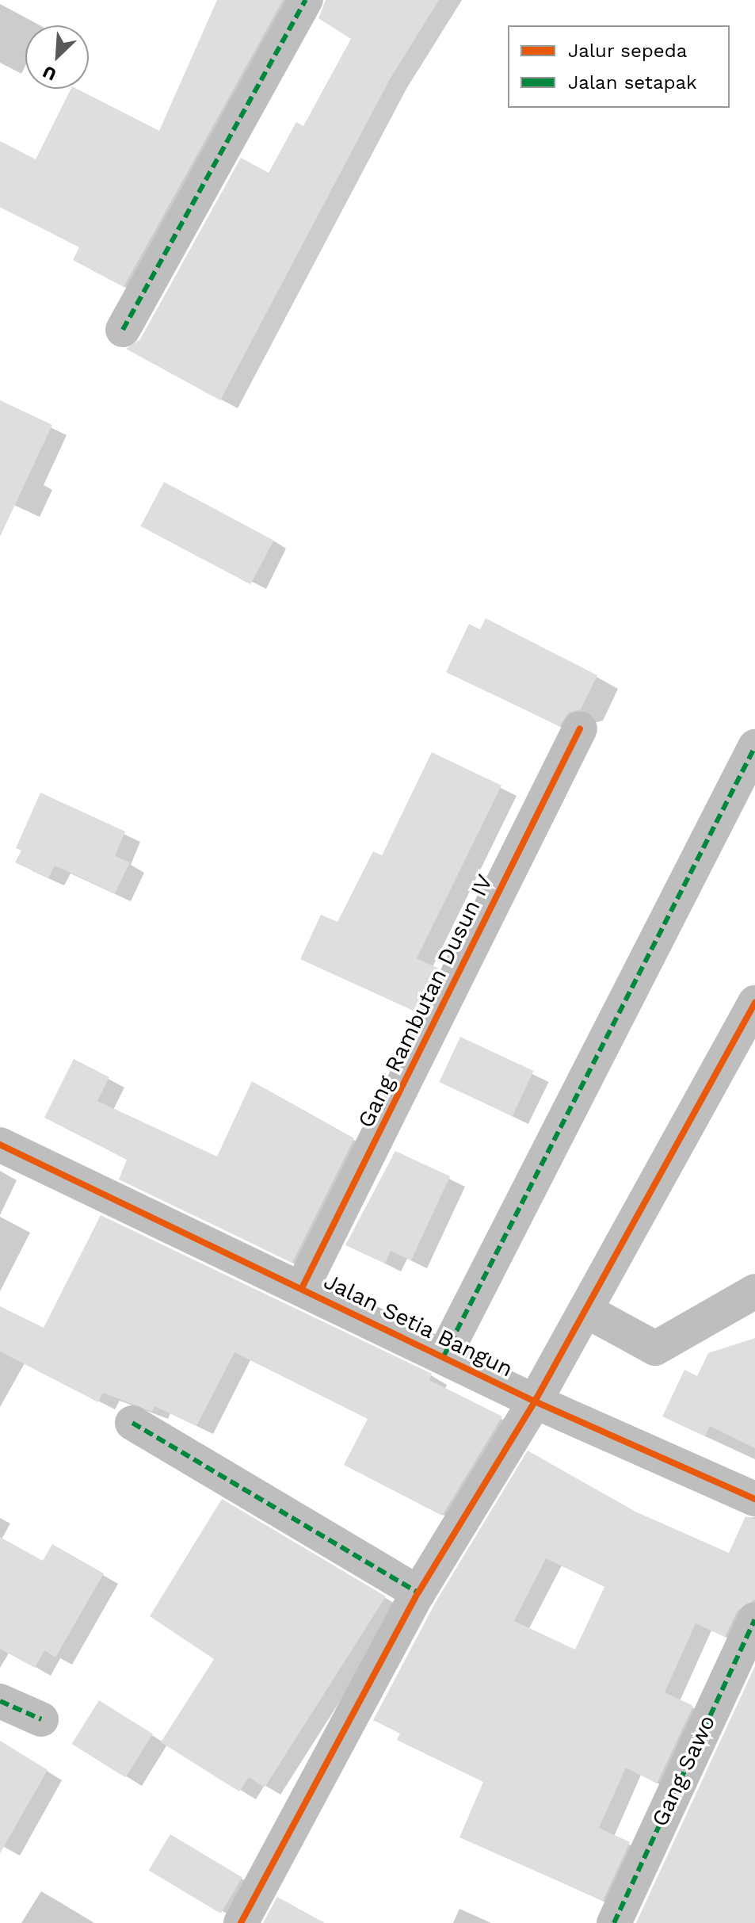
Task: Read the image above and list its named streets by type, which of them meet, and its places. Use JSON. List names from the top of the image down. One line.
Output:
{"streets":{"street":["Gang Rambutan Dusun IV","Jalan Setia Bangun","Gang Sawo"]},"crossings":[["Gang Rambutan Dusun IV","Jalan Setia Bangun"]],"legend":["Jalur sepeda","Jalan setapak"],"north":"bottom left"}
